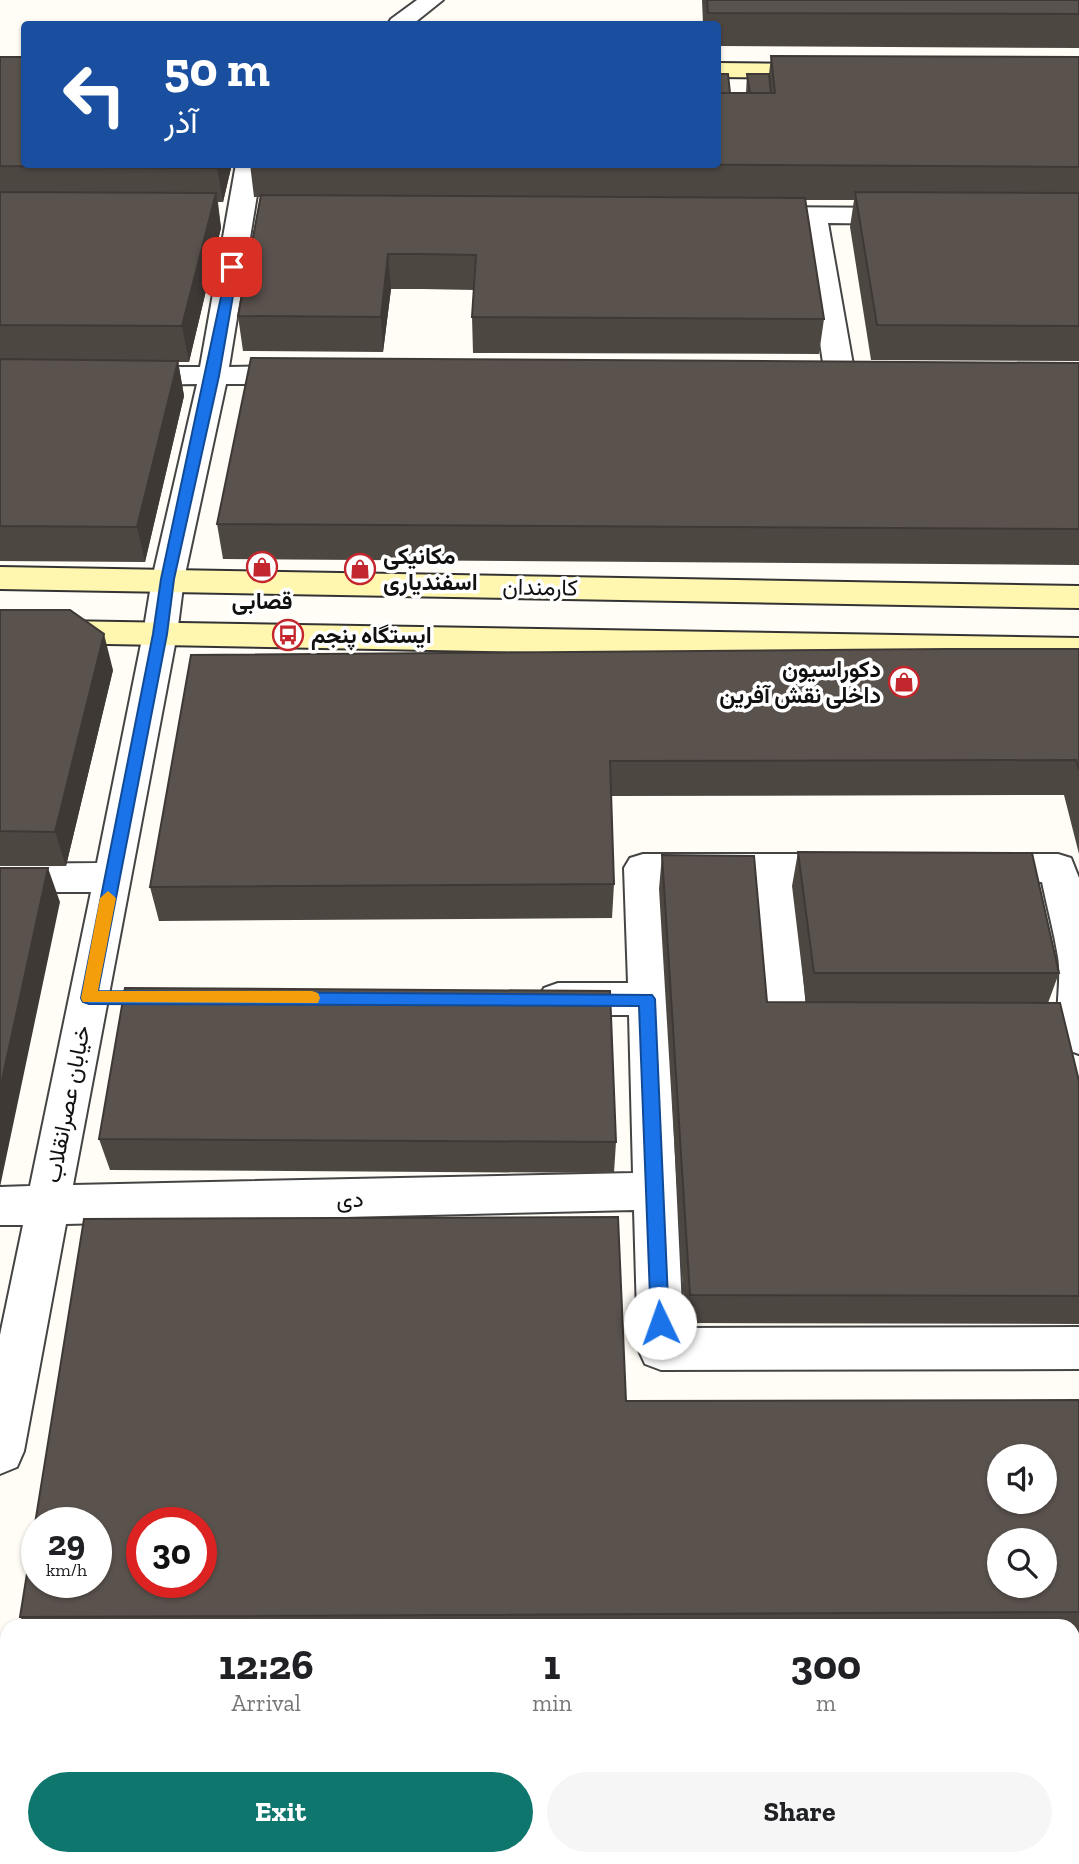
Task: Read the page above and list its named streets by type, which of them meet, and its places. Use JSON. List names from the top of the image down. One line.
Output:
{"streets":{"main road":["کارمندان"],"street":["خیابان عصرانقلاب","دی"]},"crossings":[["کارمندان","خیابان عصرانقلاب"],["خیابان عصرانقلاب","دی"]],"places":{"shop":["قصابی","مکانیکی اسفندیاری","دکوراسیون داخلی نقش آفرین"],"bus stop":["ایستگاه پنجم"]},"page":{"turn":["50 m","آذر"],"speed":"29 km/h","limit":"30","eta":["12:26","Arrival","1","min","300","m"],"buttons":["Exit","Share"]}}
